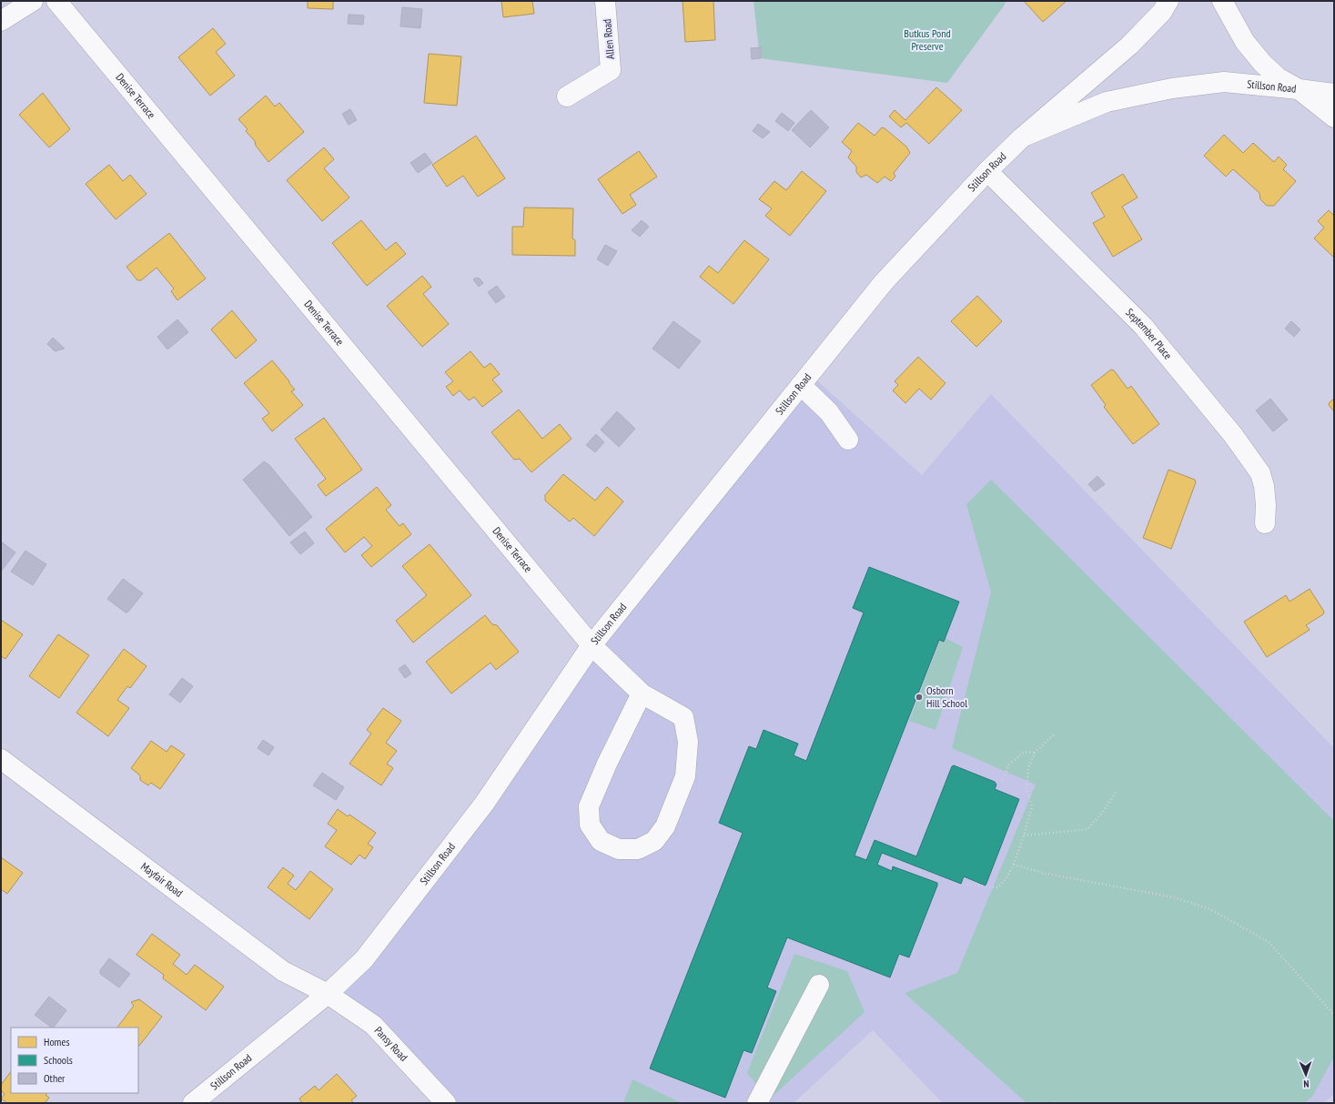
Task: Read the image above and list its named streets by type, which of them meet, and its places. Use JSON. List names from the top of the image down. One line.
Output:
{"streets":{"street":["Allen Road","Stillson Road","Denise Terrace","September Place","Mayfair Road","Pansy Road"]},"crossings":[["Stillson Road","Denise Terrace"],["Stillson Road","September Place"],["Stillson Road","Mayfair Road"],["Stillson Road","Pansy Road"],["Mayfair Road","Pansy Road"]],"parks":["Butkus Pond Preserve"],"places":["Osborn Hill School"],"legend":["Homes","Schools","Other"],"north":"bottom"}
